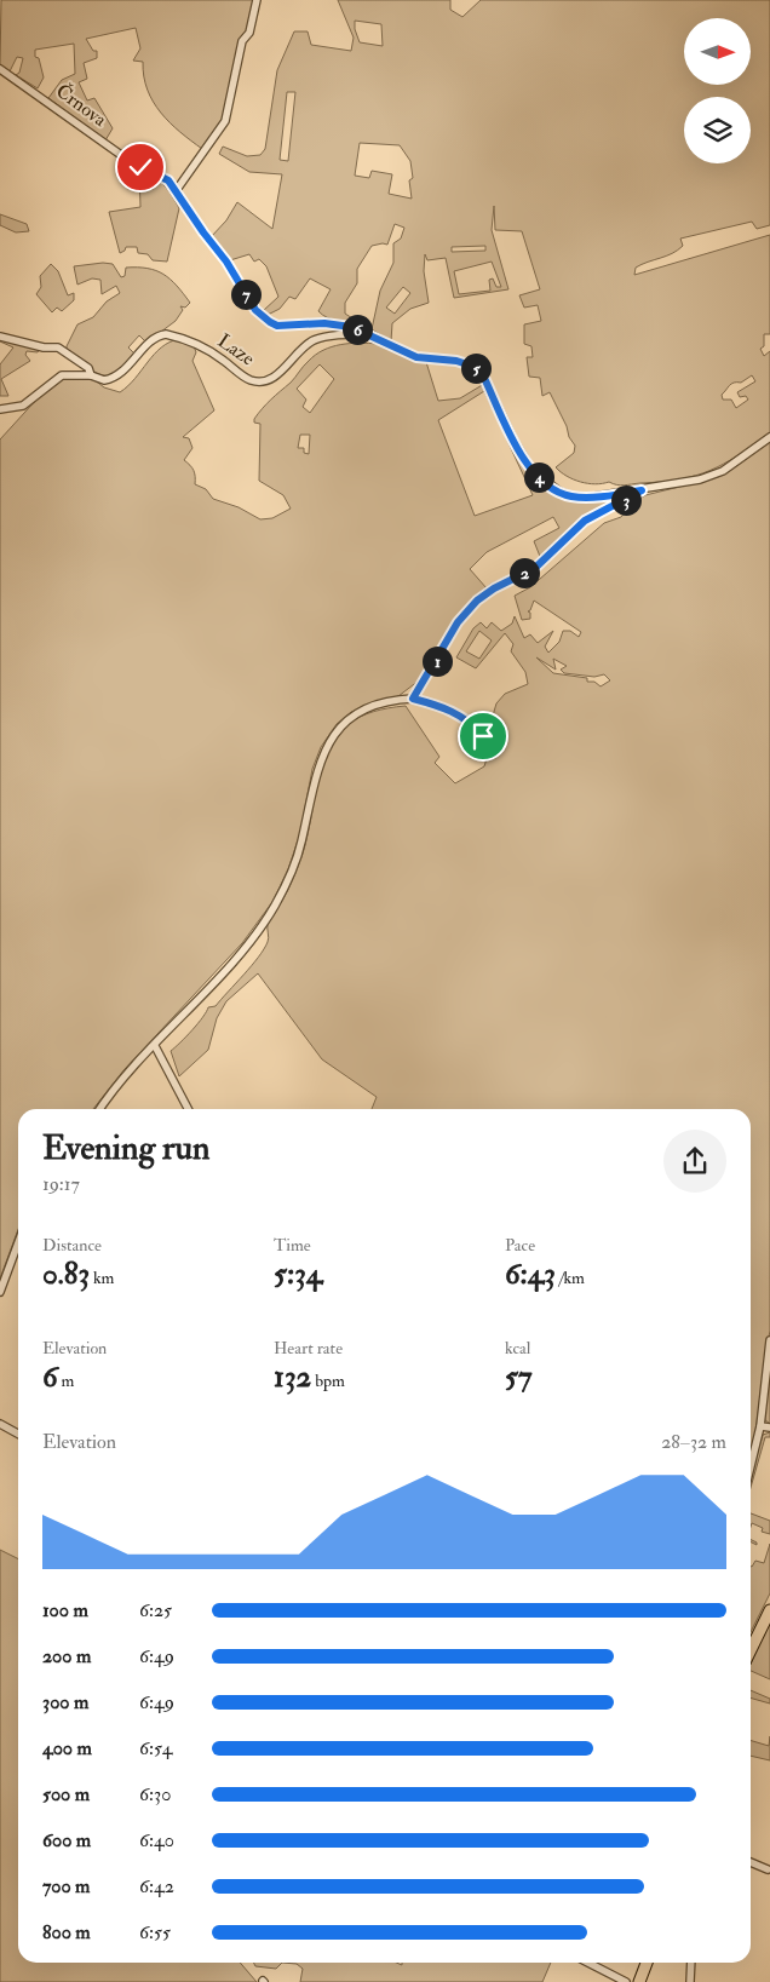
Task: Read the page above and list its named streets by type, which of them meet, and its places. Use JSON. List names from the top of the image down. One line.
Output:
{"streets":{"street":["Črnova","Laze"]},"crossings":[["Črnova","Laze"]],"north":"right","page":{"pins":["7","6","5","4","3","2","1"],"heading":["Evening run","19:17"],"stats":[["Distance","0.83 km"],["Time","5:34"],["Pace","6:43 /km"],["Elevation","6 m"],["Heart rate","132 bpm"],["kcal","57"]],"chart":["Elevation","28–32 m"],"list":[{"name":"100 m","note":"6:25"},{"name":"200 m","note":"6:49"},{"name":"300 m","note":"6:49"},{"name":"400 m","note":"6:54"},{"name":"500 m","note":"6:30"},{"name":"600 m","note":"6:40"},{"name":"700 m","note":"6:42"},{"name":"800 m","note":"6:55"}]}}
